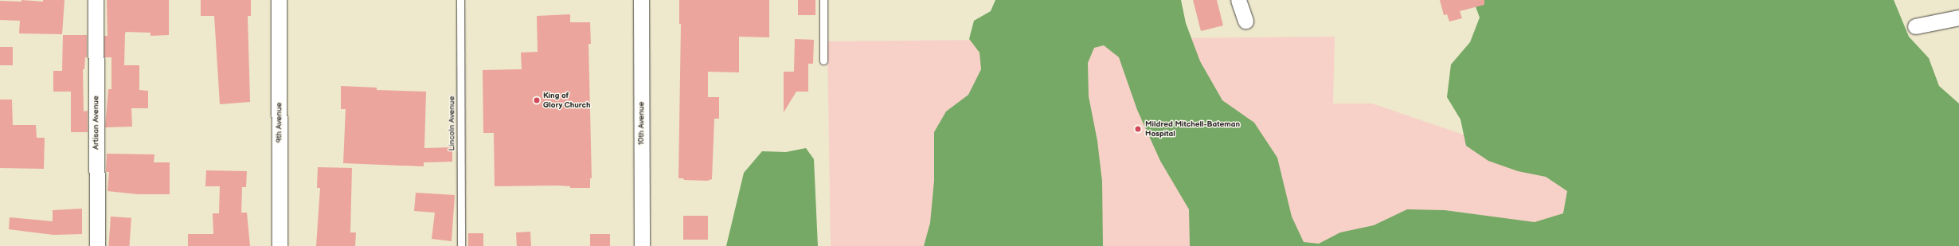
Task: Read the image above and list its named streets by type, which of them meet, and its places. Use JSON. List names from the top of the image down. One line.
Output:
{"streets":{"street":["Artisan Avenue","9th Avenue","10th Avenue"],"lane":["Lincoln Avenue"]},"places":["King of Glory Church","Mildred Mitchell-Bateman Hospital"]}
